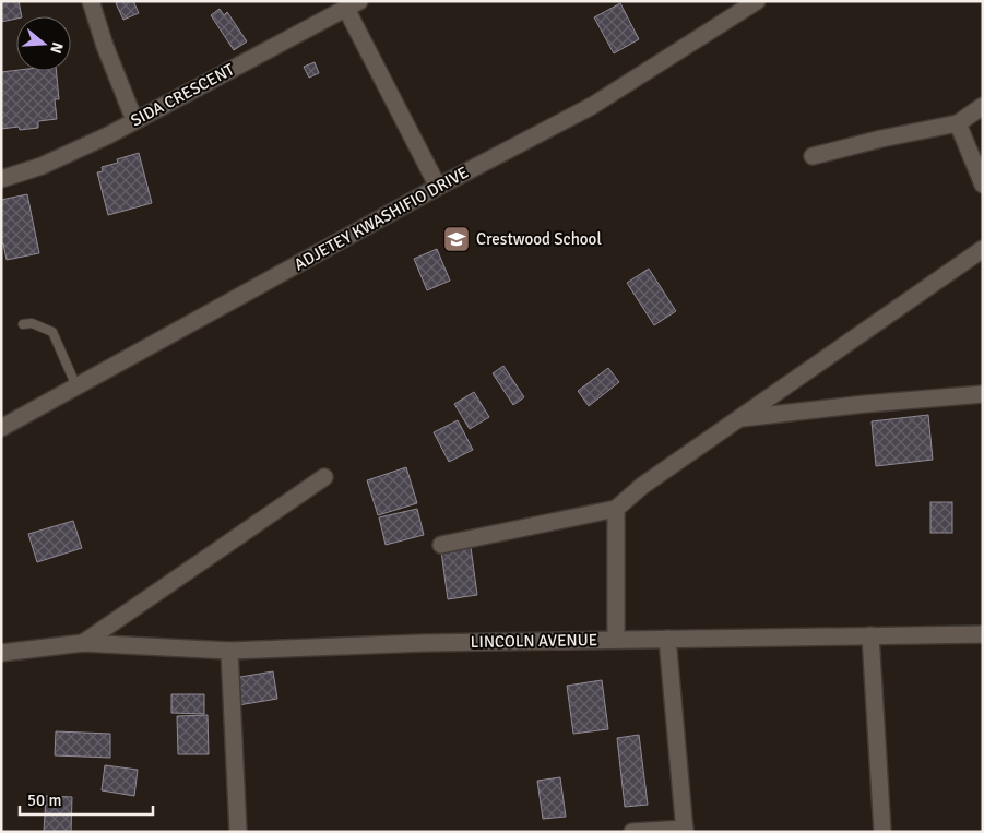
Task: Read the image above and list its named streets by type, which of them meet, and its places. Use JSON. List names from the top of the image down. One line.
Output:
{"streets":{"street":["SIDA CRESCENT","ADJETEY KWASHIFIO DRIVE","LINCOLN AVENUE"]},"places":{"school or university":["Crestwood School"]},"scale_bar":"50 m","north":"right"}
